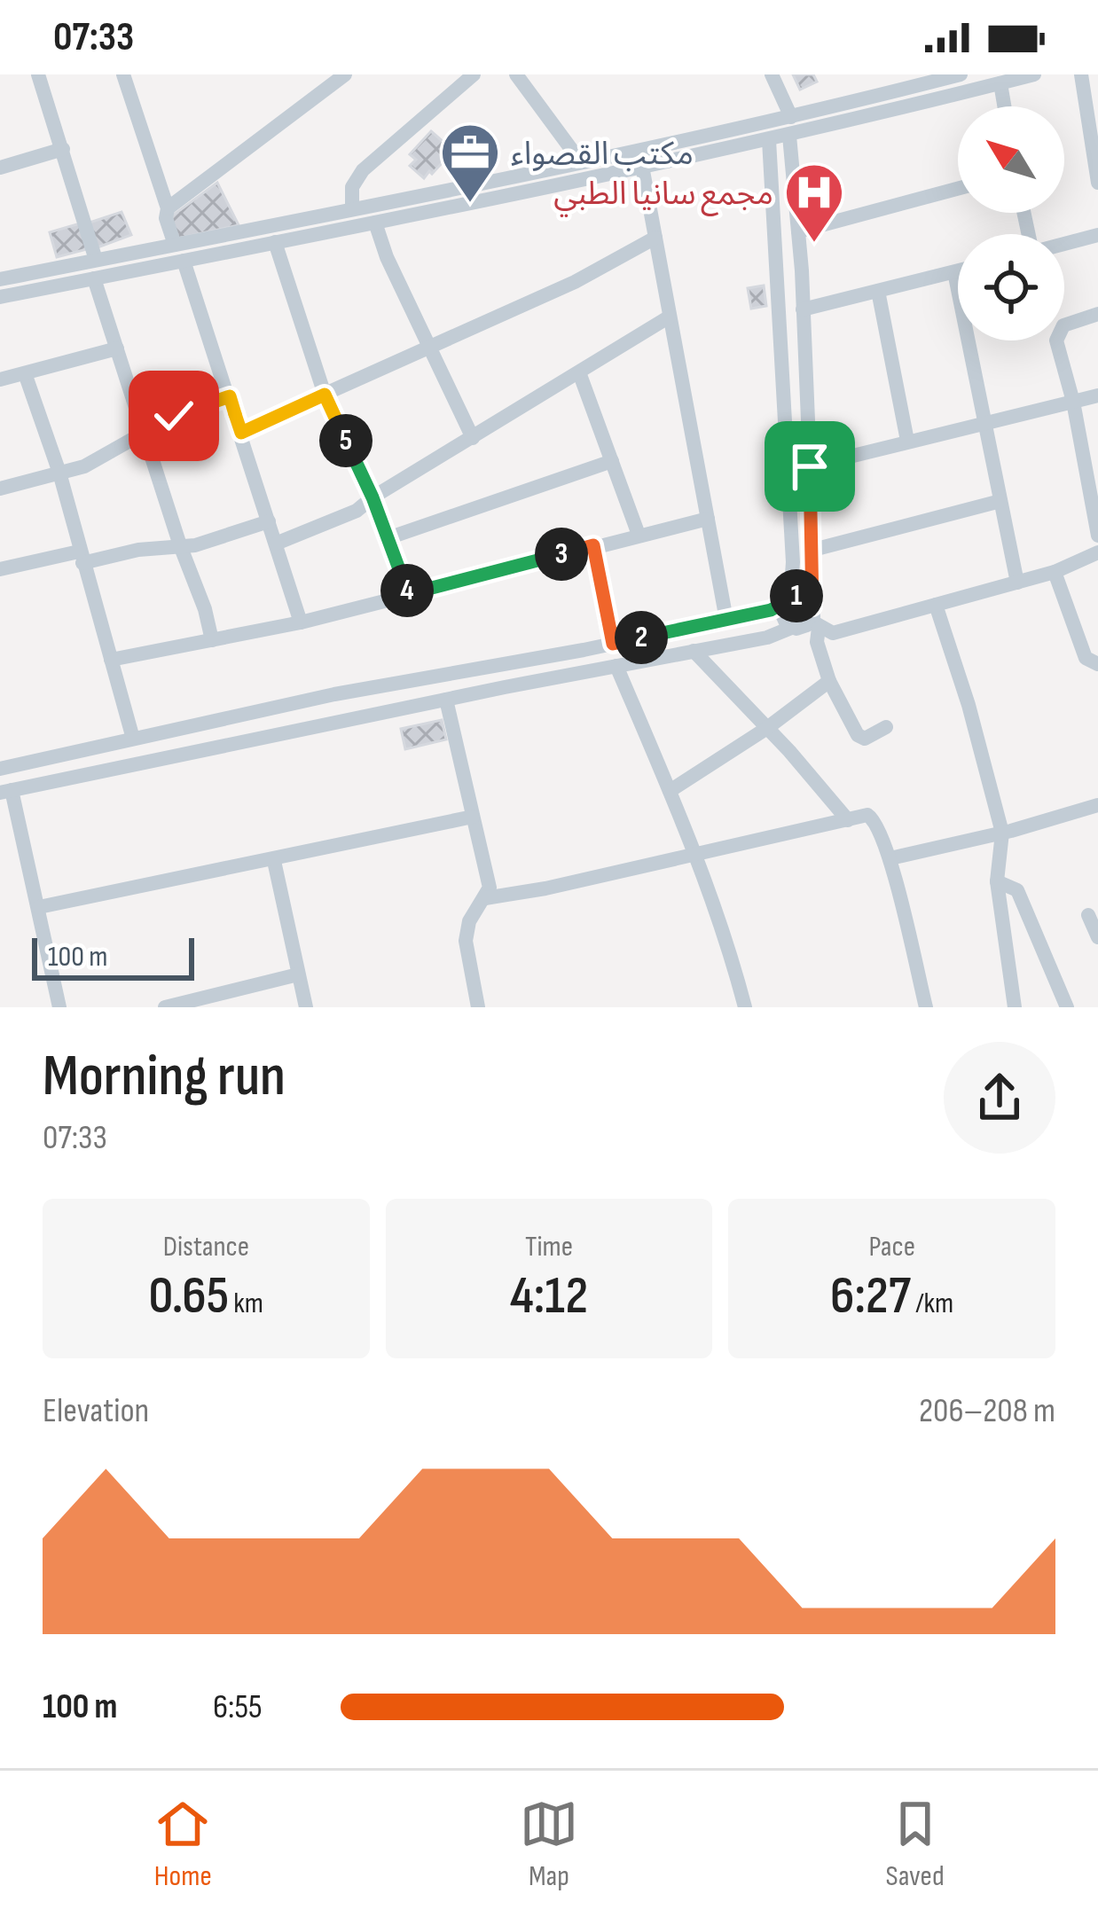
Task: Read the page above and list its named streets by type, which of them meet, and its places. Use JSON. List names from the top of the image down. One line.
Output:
{"places":{"office":["مكتب القصواء"],"hospital":["مجمع سانيا الطبي"]},"scale_bar":"100 m","north":"top left","page":{"status":"07:33","pins":["5","3","4","1","2"],"scale":"100 m","heading":["Morning run","07:33"],"stats":[["Distance","0.65 km"],["Time","4:12"],["Pace","6:27 /km"]],"chart":["Elevation","206–208 m"],"list":[{"name":"100 m","note":"6:55"}],"tabs":["Home","Map","Saved"]}}
